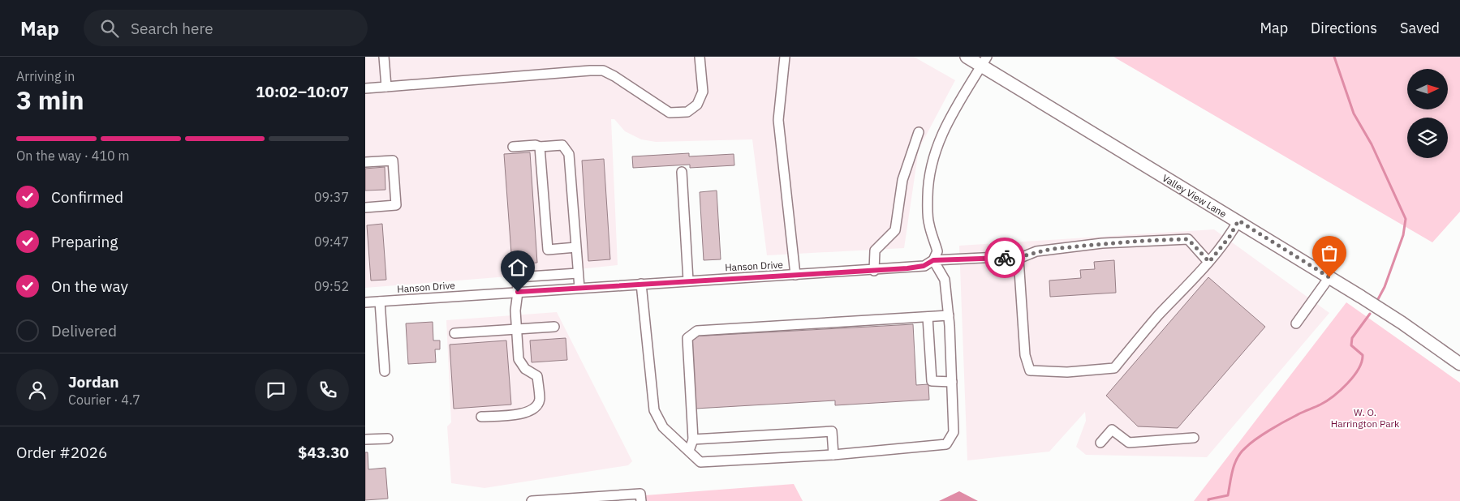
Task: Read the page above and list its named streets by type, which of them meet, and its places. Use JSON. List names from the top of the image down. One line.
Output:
{"streets":{"main road":["Valley View Lane"],"street":["Hanson Drive"]},"parks":["W. O. Harrington Park"],"north":"right","page":{"header":"Map","search":"Search here","nav":["Map","Directions","Saved"],"heading":["3 min","Arriving in","10:02–10:07"],"panel":["Jordan","Courier · 4.7","Order #2026","$43.30"],"bar":"On the way · 410 m","list":[["Confirmed","09:37"],["Preparing","09:47"],["On the way","09:52"],"Delivered"]}}
